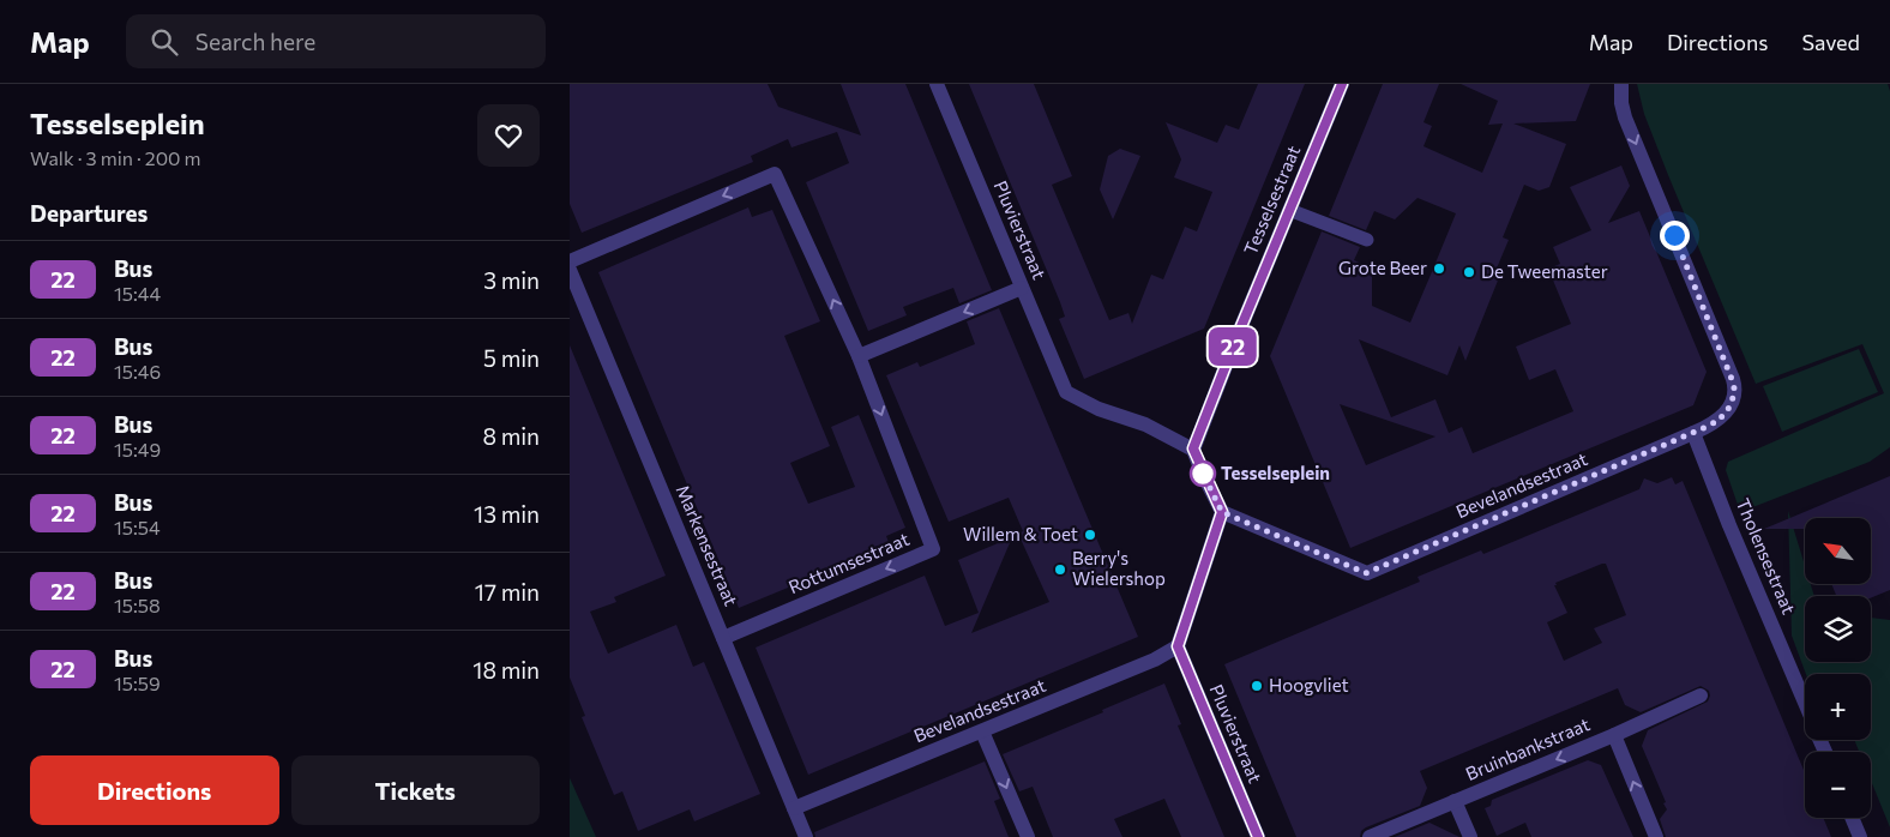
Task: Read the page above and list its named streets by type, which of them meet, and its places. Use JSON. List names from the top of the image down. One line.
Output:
{"streets":{"street":["Tesselsestraat","Pluvierstraat","Bevelandsestraat","Markensestraat","Tholensestraat","Rottumsestraat","Bruinbankstraat"]},"crossings":[["Tesselsestraat","Pluvierstraat"],["Pluvierstraat","Bevelandsestraat"],["Bevelandsestraat","Markensestraat"],["Bevelandsestraat","Tholensestraat"],["Markensestraat","Rottumsestraat"]],"one_way":["Bruinbankstraat"],"places":["Grote Beer","De Tweemaster","Tesselseplein","Willem & Toet","Berry's Wielershop","Hoogvliet"],"lines":["bus line 22"],"north":"top left","page":{"header":"Map","search":"Search here","nav":["Map","Directions","Saved"],"heading":[["Tesselseplein","Walk · 3 min · 200 m"],"Departures"],"on_map":"22","list":[{"mark":"22","name":"Bus","note":"15:44","value":"3 min"},{"mark":"22","name":"Bus","note":"15:46","value":"5 min"},{"mark":"22","name":"Bus","note":"15:49","value":"8 min"},{"mark":"22","name":"Bus","note":"15:54","value":"13 min"},{"mark":"22","name":"Bus","note":"15:58","value":"17 min"},{"mark":"22","name":"Bus","note":"15:59","value":"18 min"}],"map_buttons":["+","−"],"buttons":["Directions","Tickets"]}}
